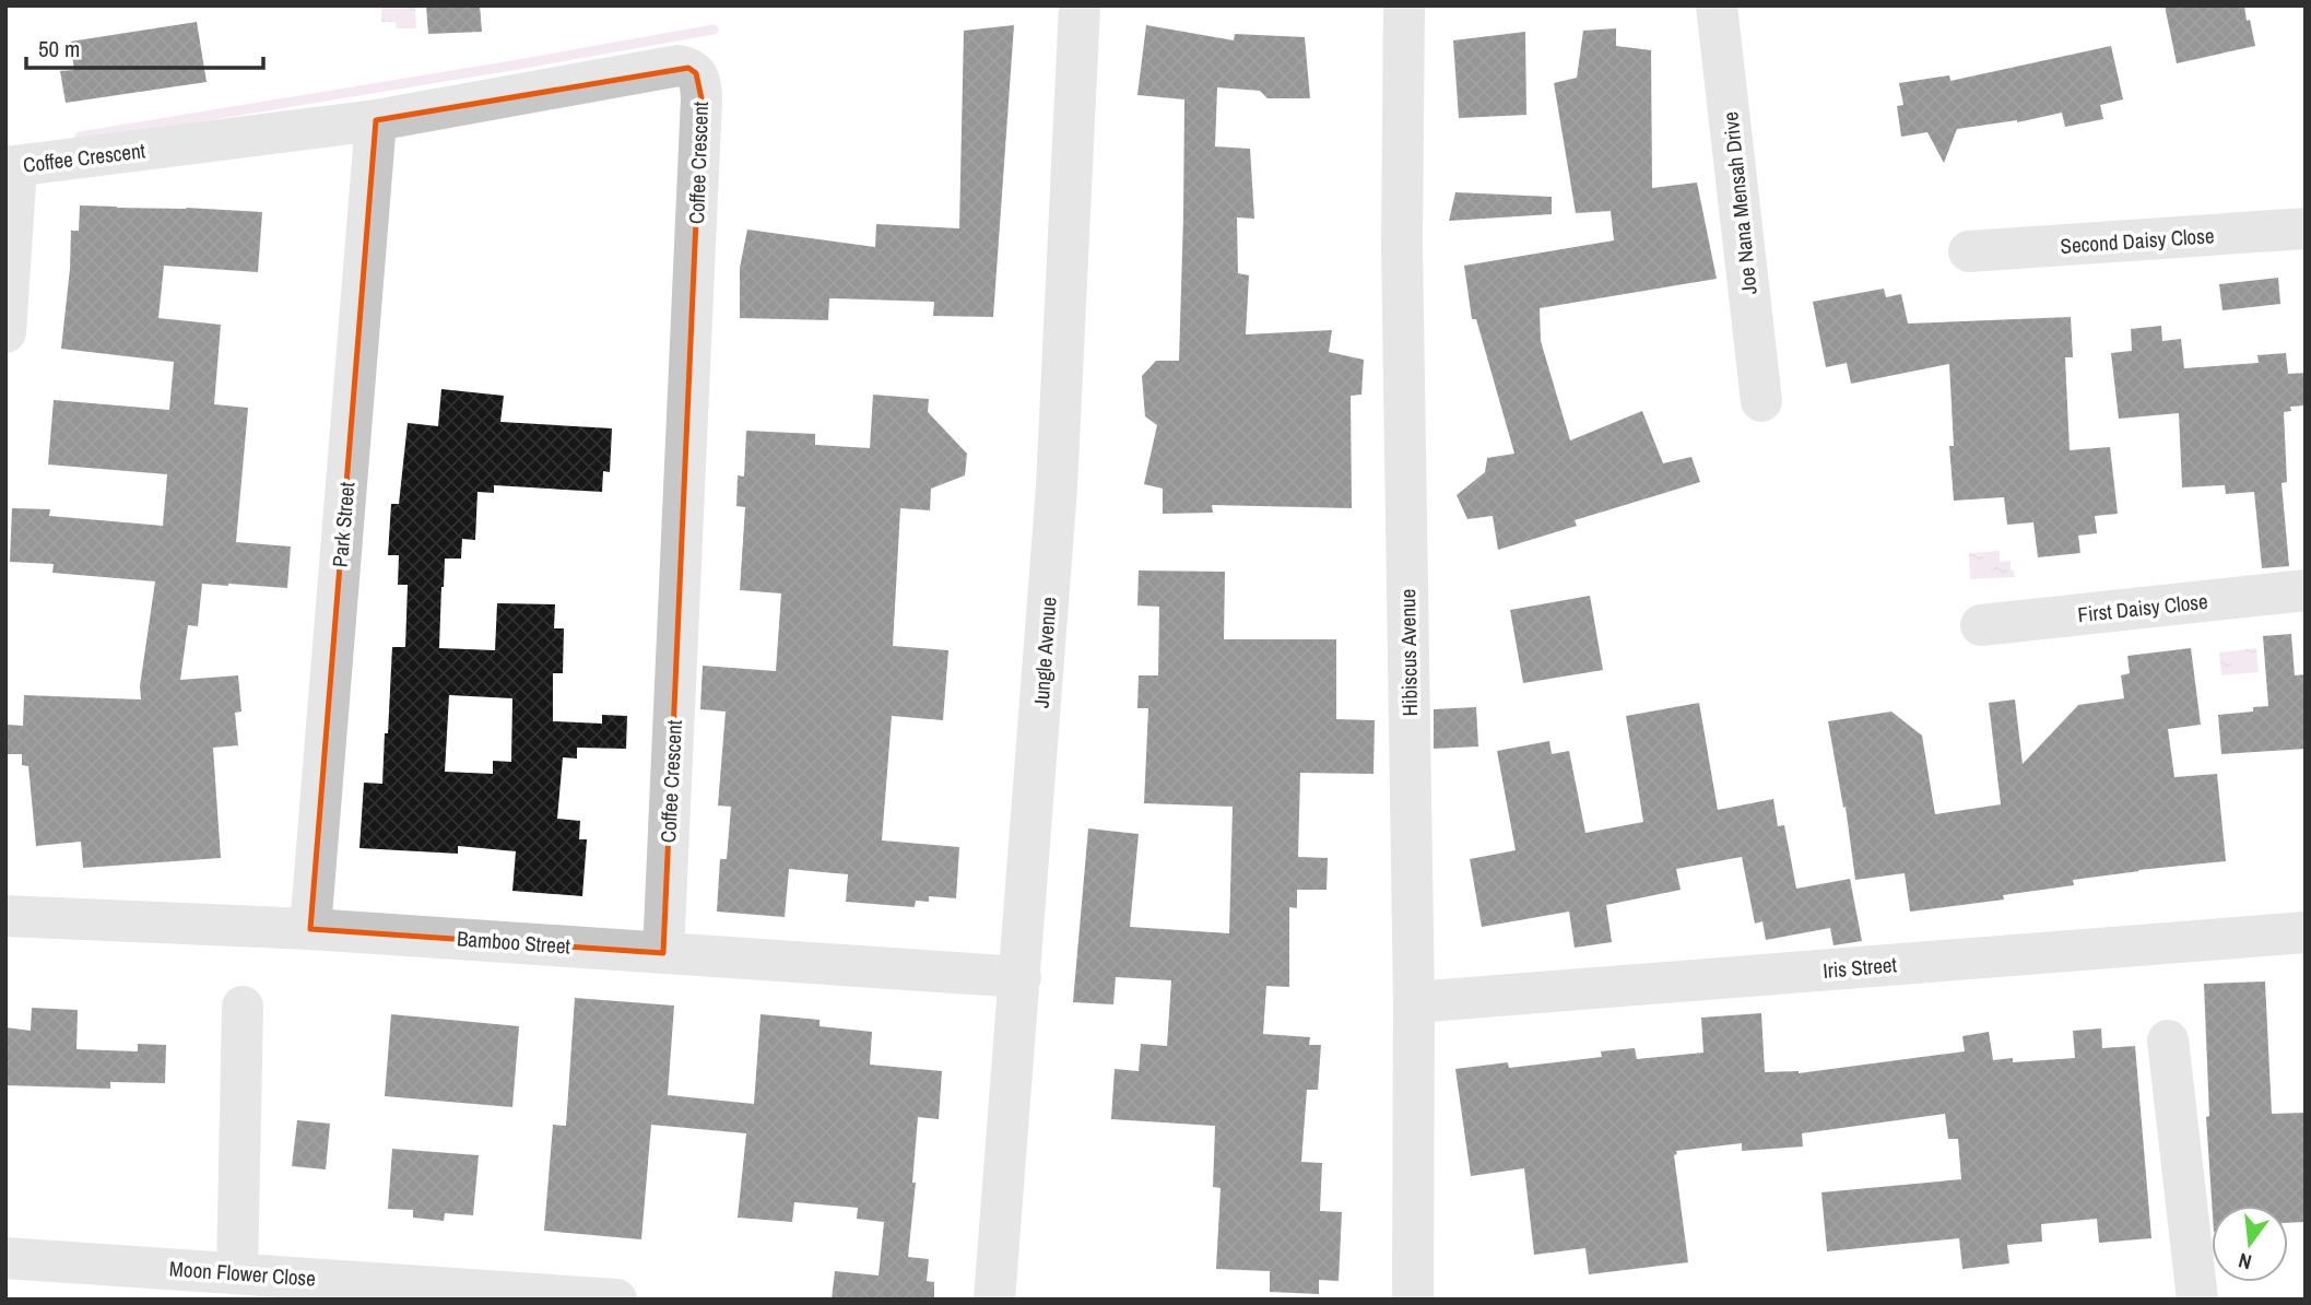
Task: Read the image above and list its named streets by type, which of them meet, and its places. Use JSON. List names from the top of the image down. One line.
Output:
{"streets":{"street":["Coffee Crescent","Joe Nana Mensah Drive","Second Daisy Close","Park Street","First Daisy Close","Jungle Avenue","Hibiscus Avenue","Bamboo Street","Iris Street","Moon Flower Close"]},"crossings":[["Coffee Crescent","Park Street"],["Coffee Crescent","Bamboo Street"],["Park Street","Bamboo Street"],["Jungle Avenue","Bamboo Street"],["Hibiscus Avenue","Iris Street"]],"scale_bar":"50 m","north":"bottom"}
